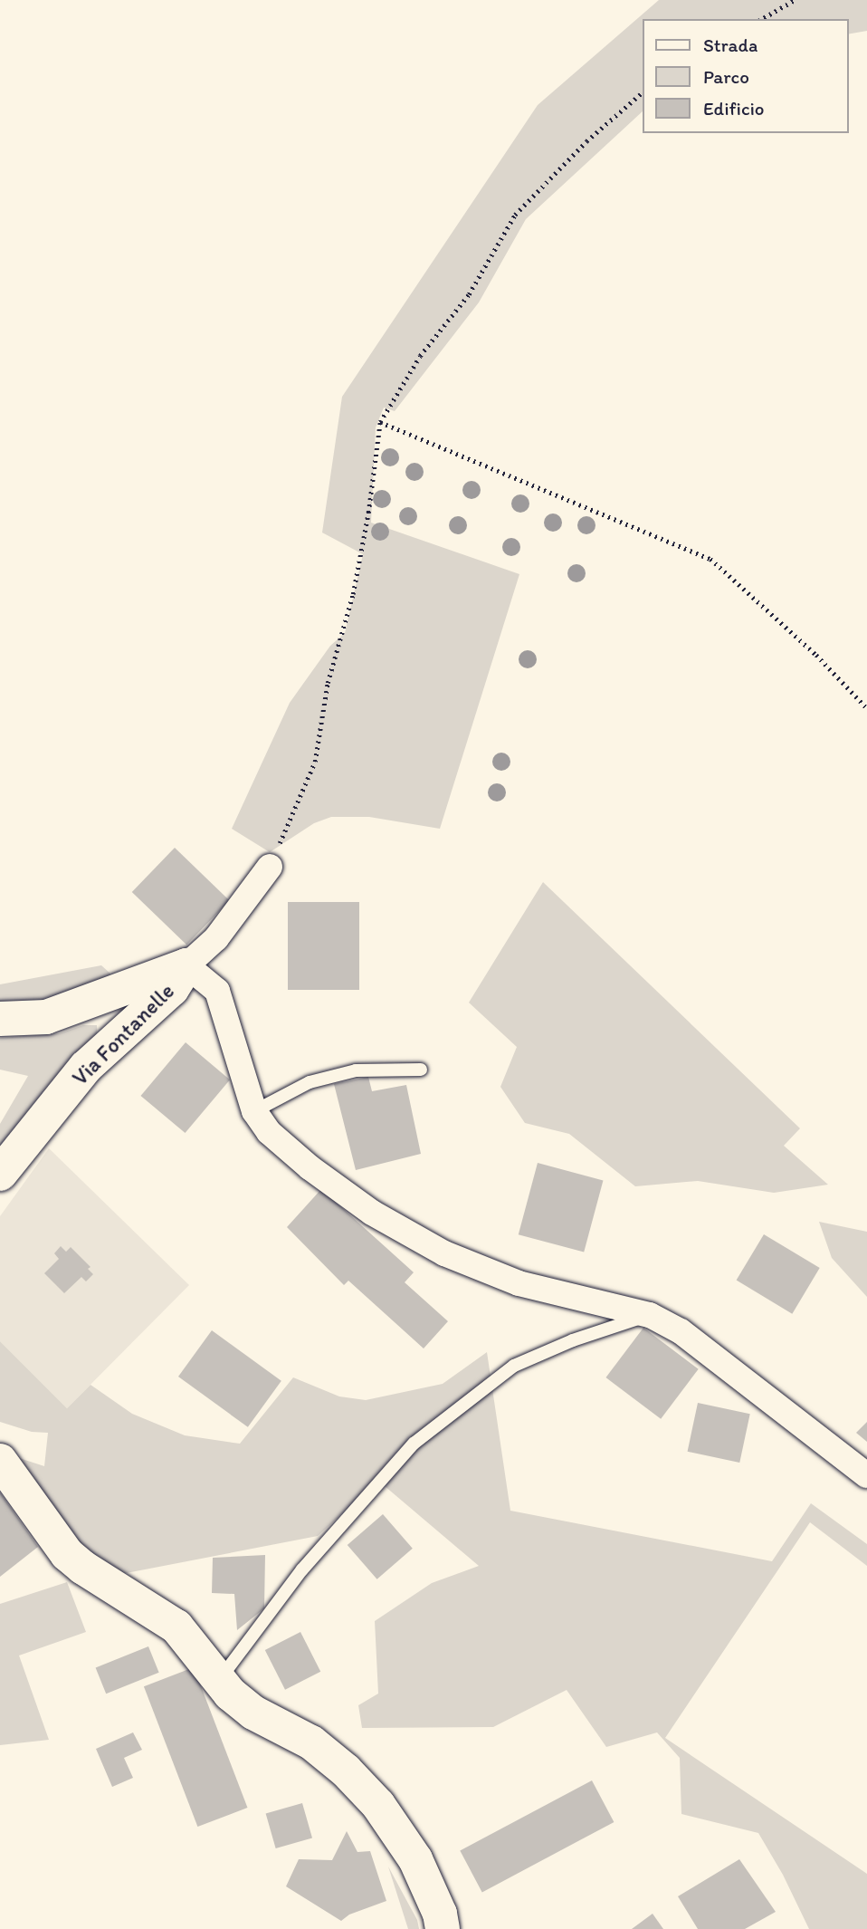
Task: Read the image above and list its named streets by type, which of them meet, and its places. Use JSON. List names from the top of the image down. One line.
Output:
{"streets":{"street":["Via Fontanelle"]},"legend":["Strada","Parco","Edificio"]}
